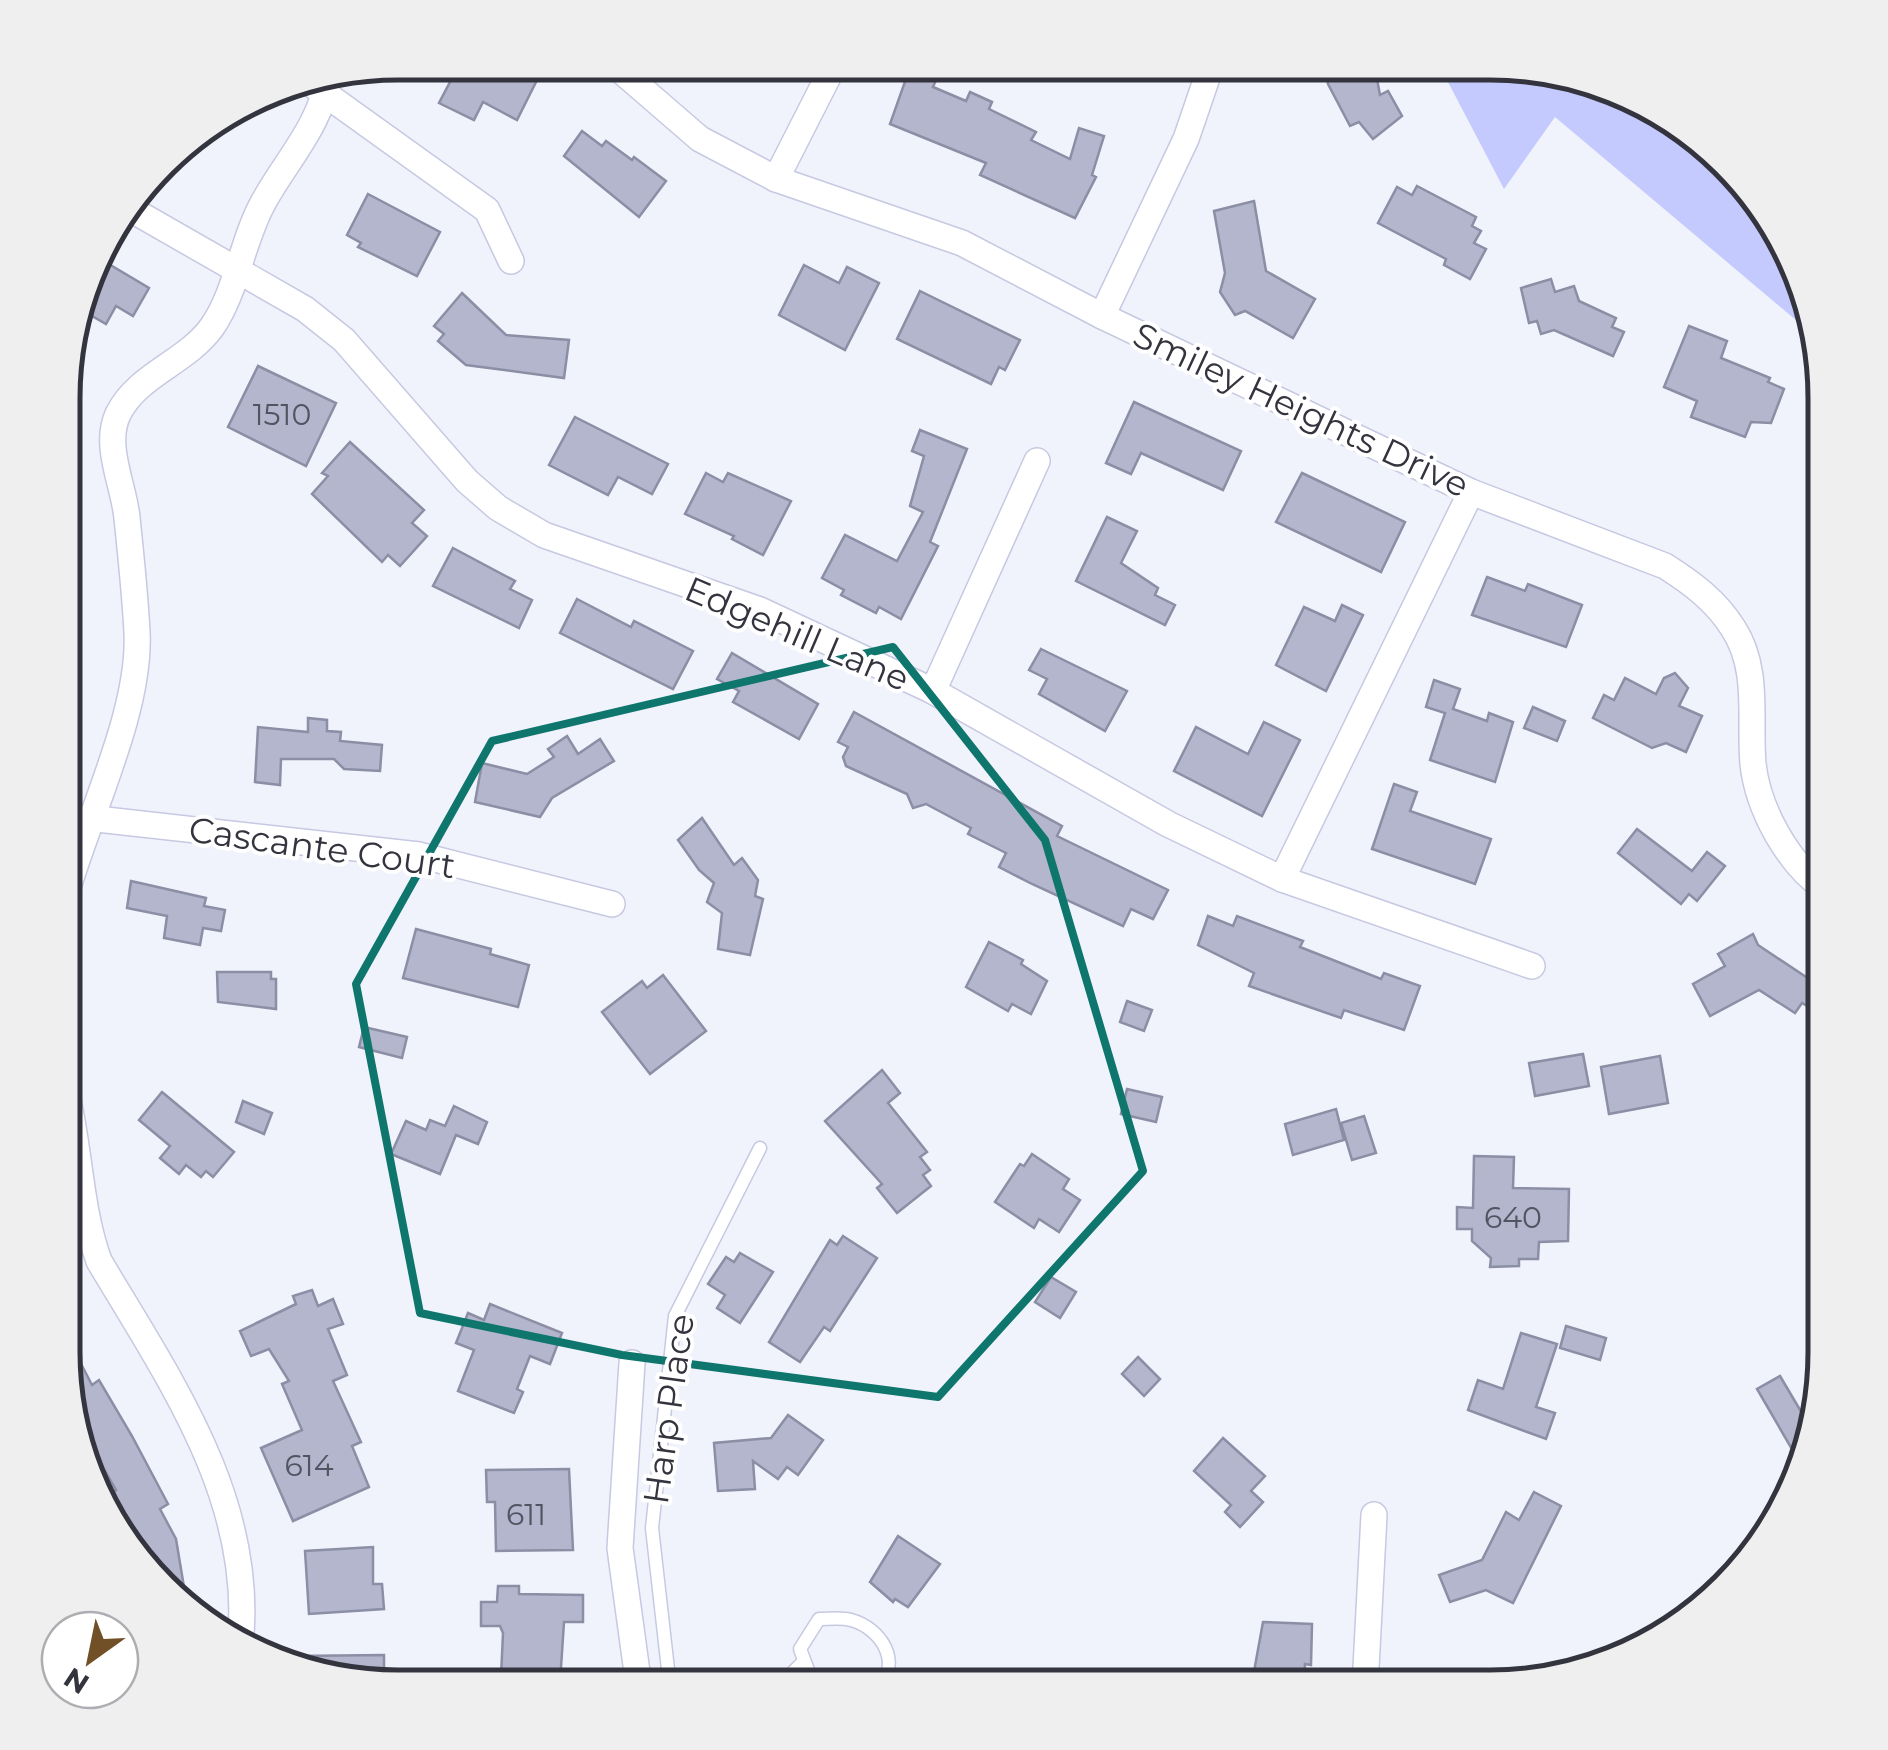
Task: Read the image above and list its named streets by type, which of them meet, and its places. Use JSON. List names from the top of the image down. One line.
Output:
{"streets":{"street":["Smiley Heights Drive","Edgehill Lane","Cascante Court","Harp Place"]},"house_numbers":["1510","640","614","611"],"north":"bottom left"}
